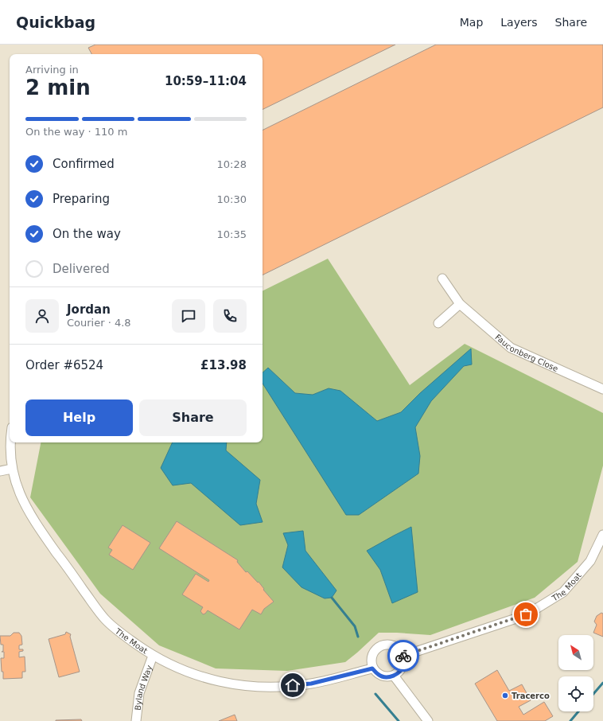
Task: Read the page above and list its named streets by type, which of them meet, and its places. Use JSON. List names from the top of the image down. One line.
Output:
{"streets":{"street":["Fauconberg Close","The Moat","Byland Way"]},"crossings":[["The Moat","Byland Way"]],"places":["Tracerco"],"north":"top left","page":{"header":"Quickbag","nav":["Map","Layers","Share"],"heading":["2 min","Arriving in","10:59–11:04"],"panel":["Jordan","Courier · 4.8","Order #6524","£13.98"],"bar":"On the way · 110 m","list":[["Confirmed","10:28"],["Preparing","10:30"],["On the way","10:35"],"Delivered"],"buttons":["Help","Share"]}}
